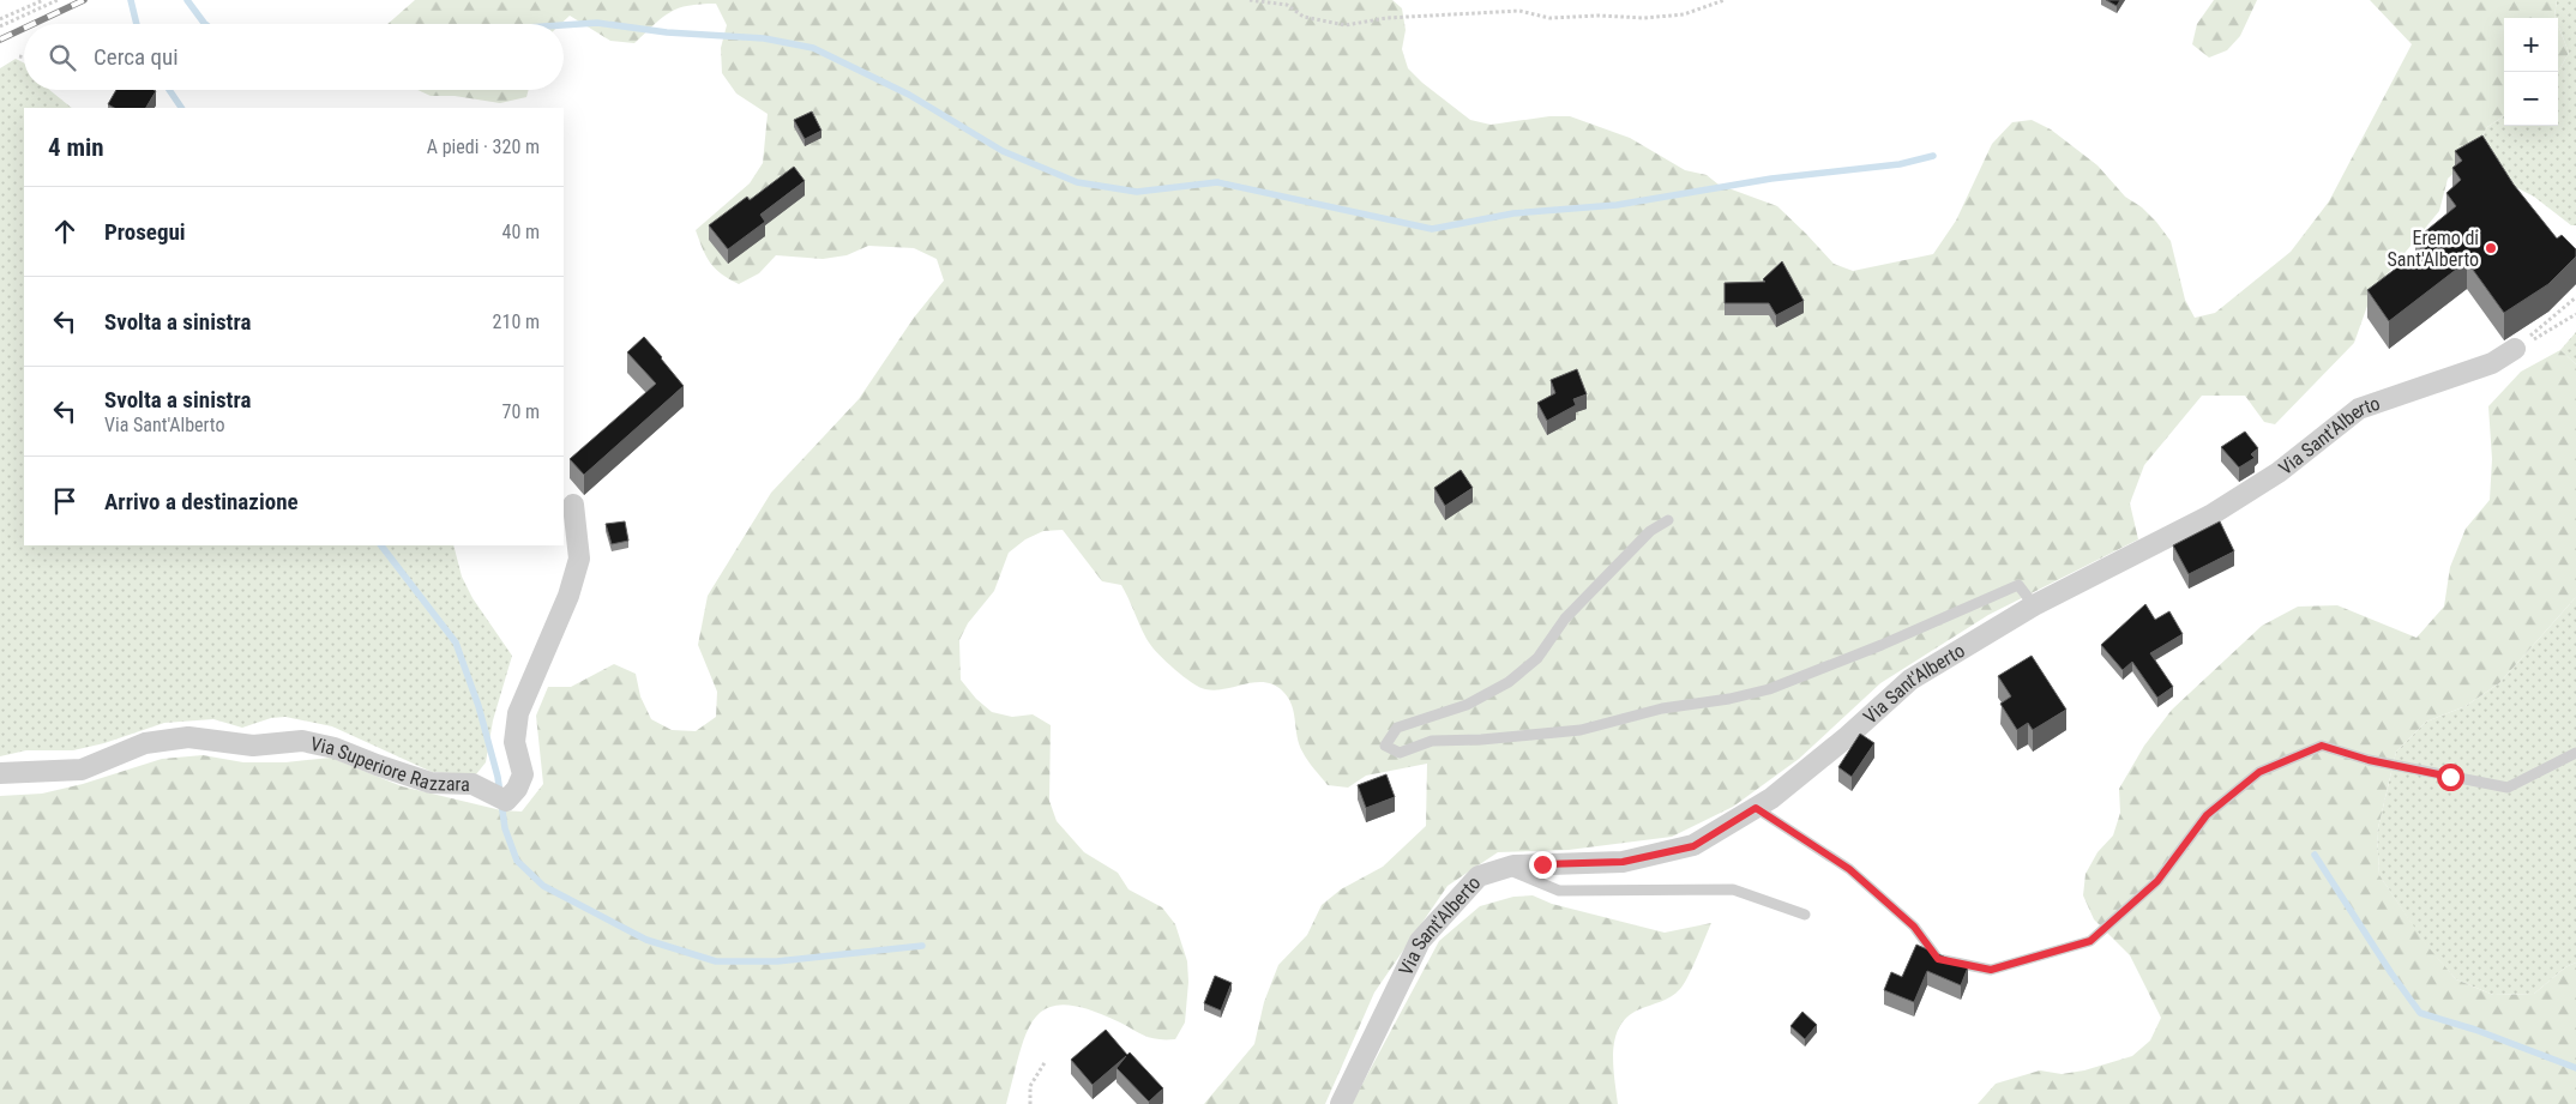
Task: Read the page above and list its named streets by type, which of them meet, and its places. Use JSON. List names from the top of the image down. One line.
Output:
{"streets":{"street":["Via Sant'Alberto","Via Superiore Razzara"]},"places":["Eremo di Sant'Alberto"],"page":{"map_buttons":["+","−"],"search":"Cerca qui","heading":["4 min","A piedi · 320 m"],"list":[["Prosegui","40 m"],["Svolta a sinistra","210 m"],["Svolta a sinistra","Via Sant'Alberto","70 m"],"Arrivo a destinazione"]}}
